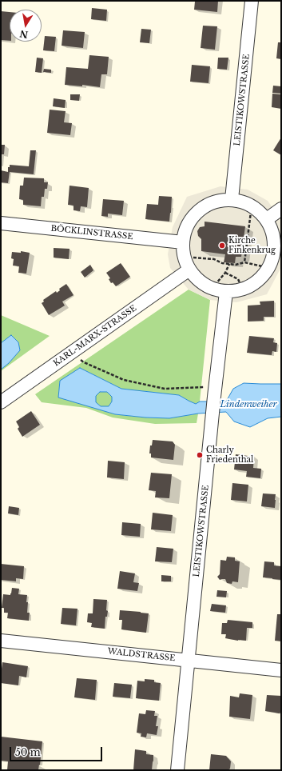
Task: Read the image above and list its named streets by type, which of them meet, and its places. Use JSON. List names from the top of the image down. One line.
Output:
{"streets":{"street":["LEISTIKOWSTRASSE","BÖCKLINSTRASSE","KARL-MARX-STRASSE","WALDSTRASSE"]},"crossings":[["LEISTIKOWSTRASSE","WALDSTRASSE"]],"water":["Lindenweiher"],"places":["Kirche Finkenkrug","Charly Friedenthal"],"scale_bar":"50 m","north":"bottom"}
